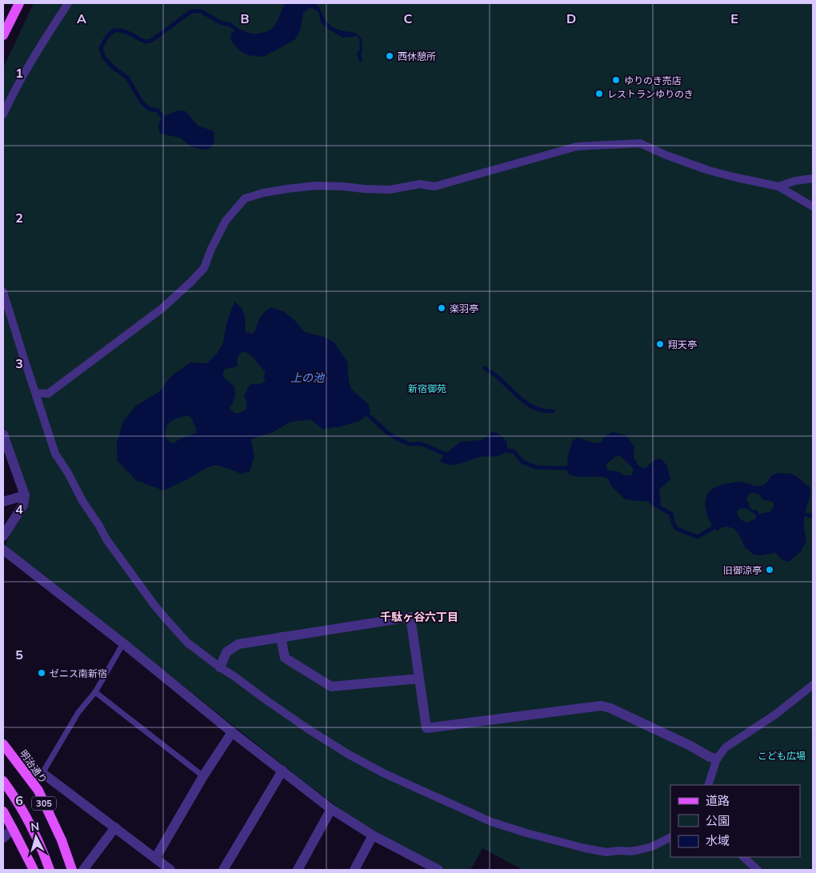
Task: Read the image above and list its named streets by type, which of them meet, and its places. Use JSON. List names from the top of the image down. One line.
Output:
{"streets":{"main road":["明治通り","305"]},"districts":["千駄ヶ谷六丁目"],"water":["上の池"],"parks":["新宿御苑","こども広場"],"places":["西休憩所","ゆりのき売店","レストランゆりのき","楽羽亭","翔天亭","旧御涼亭","ゼニス南新宿"],"legend":["道路","公園","水域"],"north":"top","grid":{"columns":["A","B","C","D","E"],"rows":["1","2","3","4","5","6"]}}
